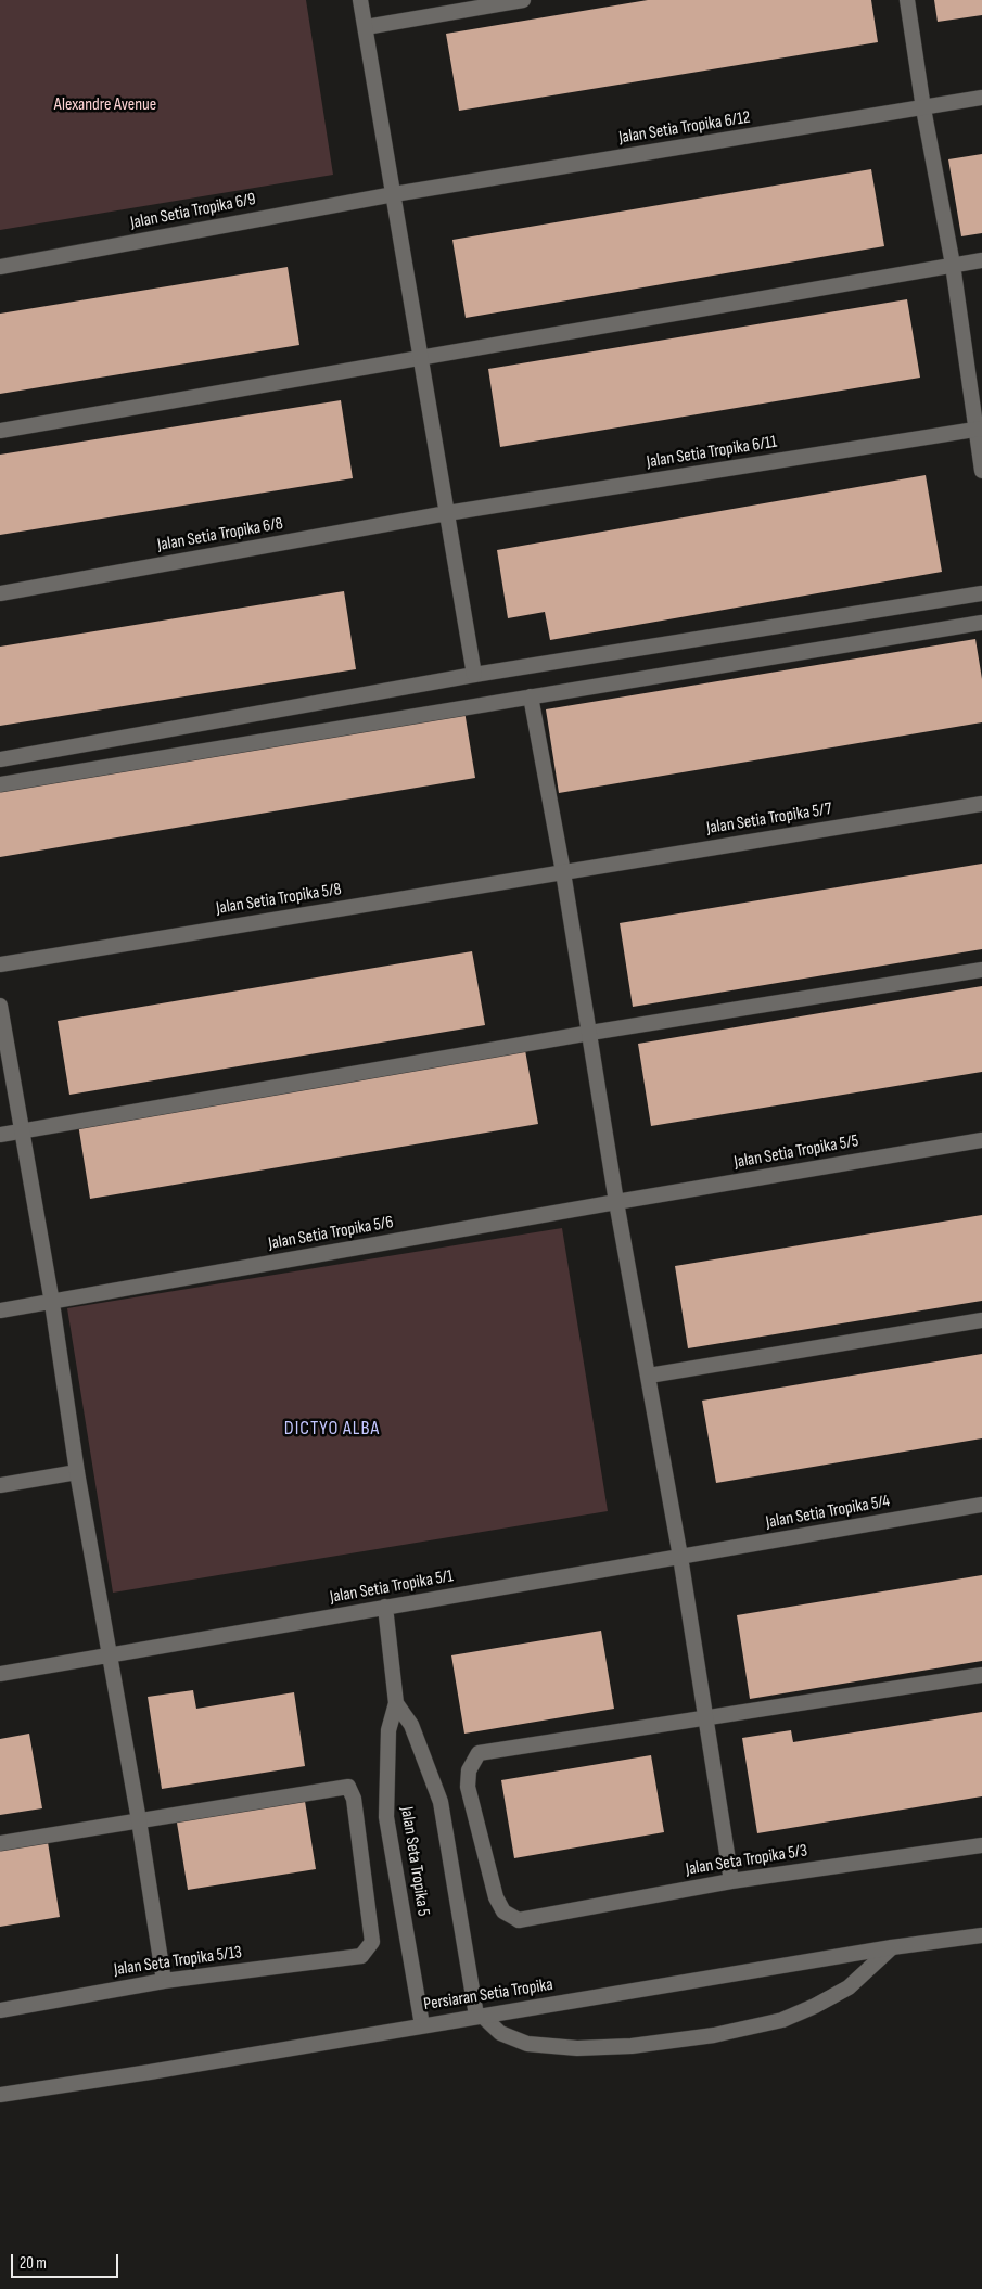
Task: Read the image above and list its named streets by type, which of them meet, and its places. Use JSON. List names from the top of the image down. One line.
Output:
{"streets":{"street":["Jalan Setia Tropika 6/12","Jalan Setia Tropika 6/9","Jalan Setia Tropika 6/11","Jalan Setia Tropika 6/8","Jalan Setia Tropika 5/7","Jalan Setia Tropika 5/8","Jalan Setia Tropika 5/5","Jalan Setia Tropika 5/6","Jalan Setia Tropika 5/4","Jalan Setia Tropika 5/1","Jalan Seta Tropika 5/3","Jalan Seta Tropika 5","Jalan Seta Tropika 5/13","Persiaran Setia Tropika"]},"crossings":[["Jalan Setia Tropika 6/12","Jalan Setia Tropika 6/9"],["Jalan Setia Tropika 6/11","Jalan Setia Tropika 6/8"],["Jalan Setia Tropika 5/7","Jalan Setia Tropika 5/8"],["Jalan Setia Tropika 5/5","Jalan Setia Tropika 5/6"],["Jalan Setia Tropika 5/4","Jalan Setia Tropika 5/1"],["Jalan Setia Tropika 5/1","Jalan Seta Tropika 5"],["Jalan Seta Tropika 5","Persiaran Setia Tropika"]],"districts":["DICTYO ALBA"],"parks":["Alexandre Avenue"],"scale_bar":"20 m"}
